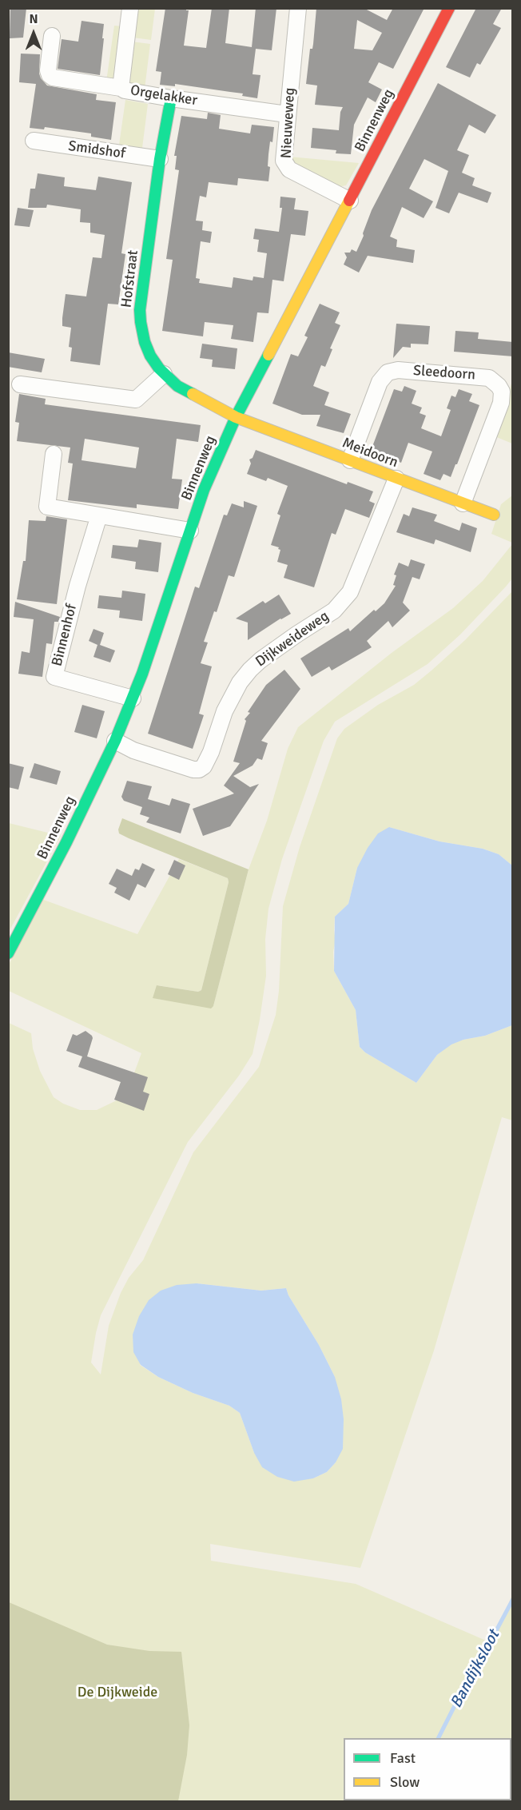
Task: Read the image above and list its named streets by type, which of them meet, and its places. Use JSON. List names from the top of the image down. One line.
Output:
{"streets":{"street":["Orgelakker","Binnenweg","Nieuweweg","Smidshof","Hofstraat","Sleedoorn","Meidoorn","Binnenhof","Dijkweideweg"]},"crossings":[["Orgelakker","Nieuweweg"],["Orgelakker","Hofstraat"],["Binnenweg","Nieuweweg"],["Binnenweg","Hofstraat"],["Binnenweg","Meidoorn"],["Binnenweg","Binnenhof"],["Binnenweg","Dijkweideweg"],["Smidshof","Hofstraat"],["Hofstraat","Meidoorn"],["Sleedoorn","Meidoorn"],["Meidoorn","Dijkweideweg"]],"water":["Bandijksloot"],"parks":["De Dijkweide"],"legend":["Fast","Slow"],"north":"top"}
